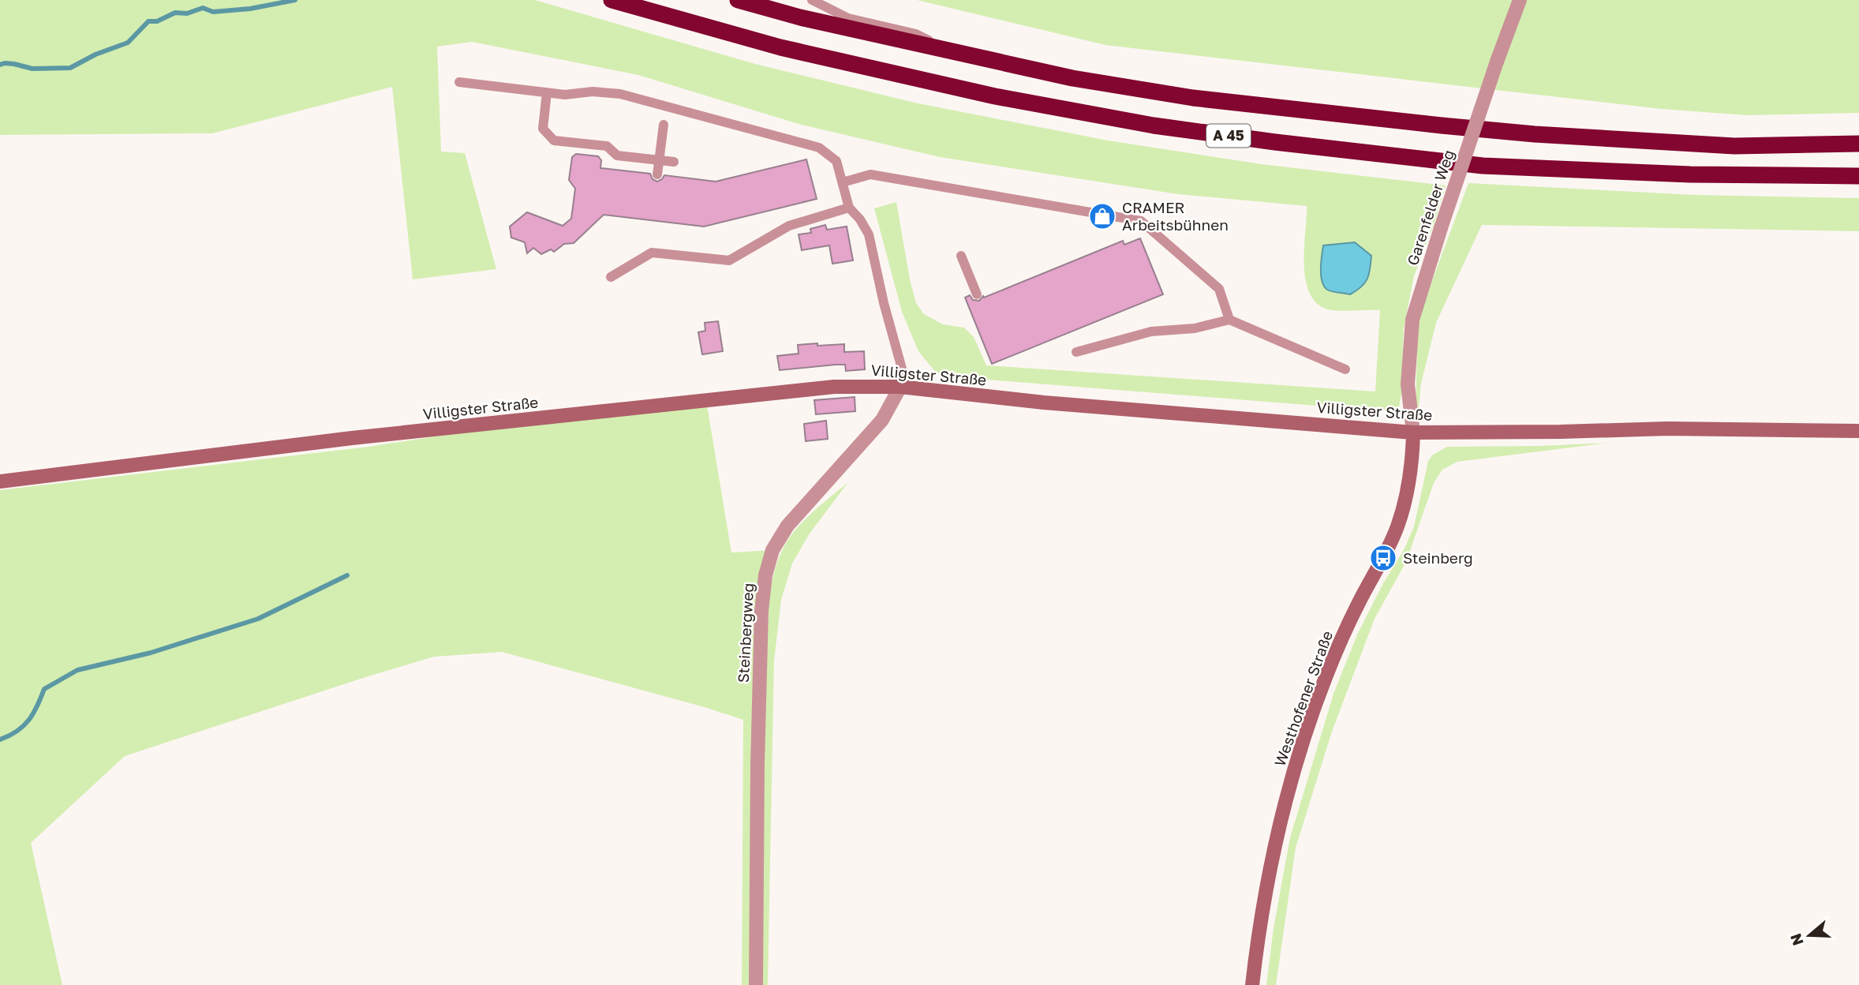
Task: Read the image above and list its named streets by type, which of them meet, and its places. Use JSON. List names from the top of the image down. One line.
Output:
{"streets":{"highway":["A 45"],"main road":["Villigster Straße","Westhofener Straße"],"street":["Garenfelder Weg","Steinbergweg"]},"crossings":[["Garenfelder Weg","Villigster Straße"],["Garenfelder Weg","Westhofener Straße"],["Villigster Straße","Steinbergweg"],["Villigster Straße","Westhofener Straße"]],"places":{"shop":["CRAMER Arbeitsbühnen"],"bus stop":["Steinberg"]},"north":"left"}
